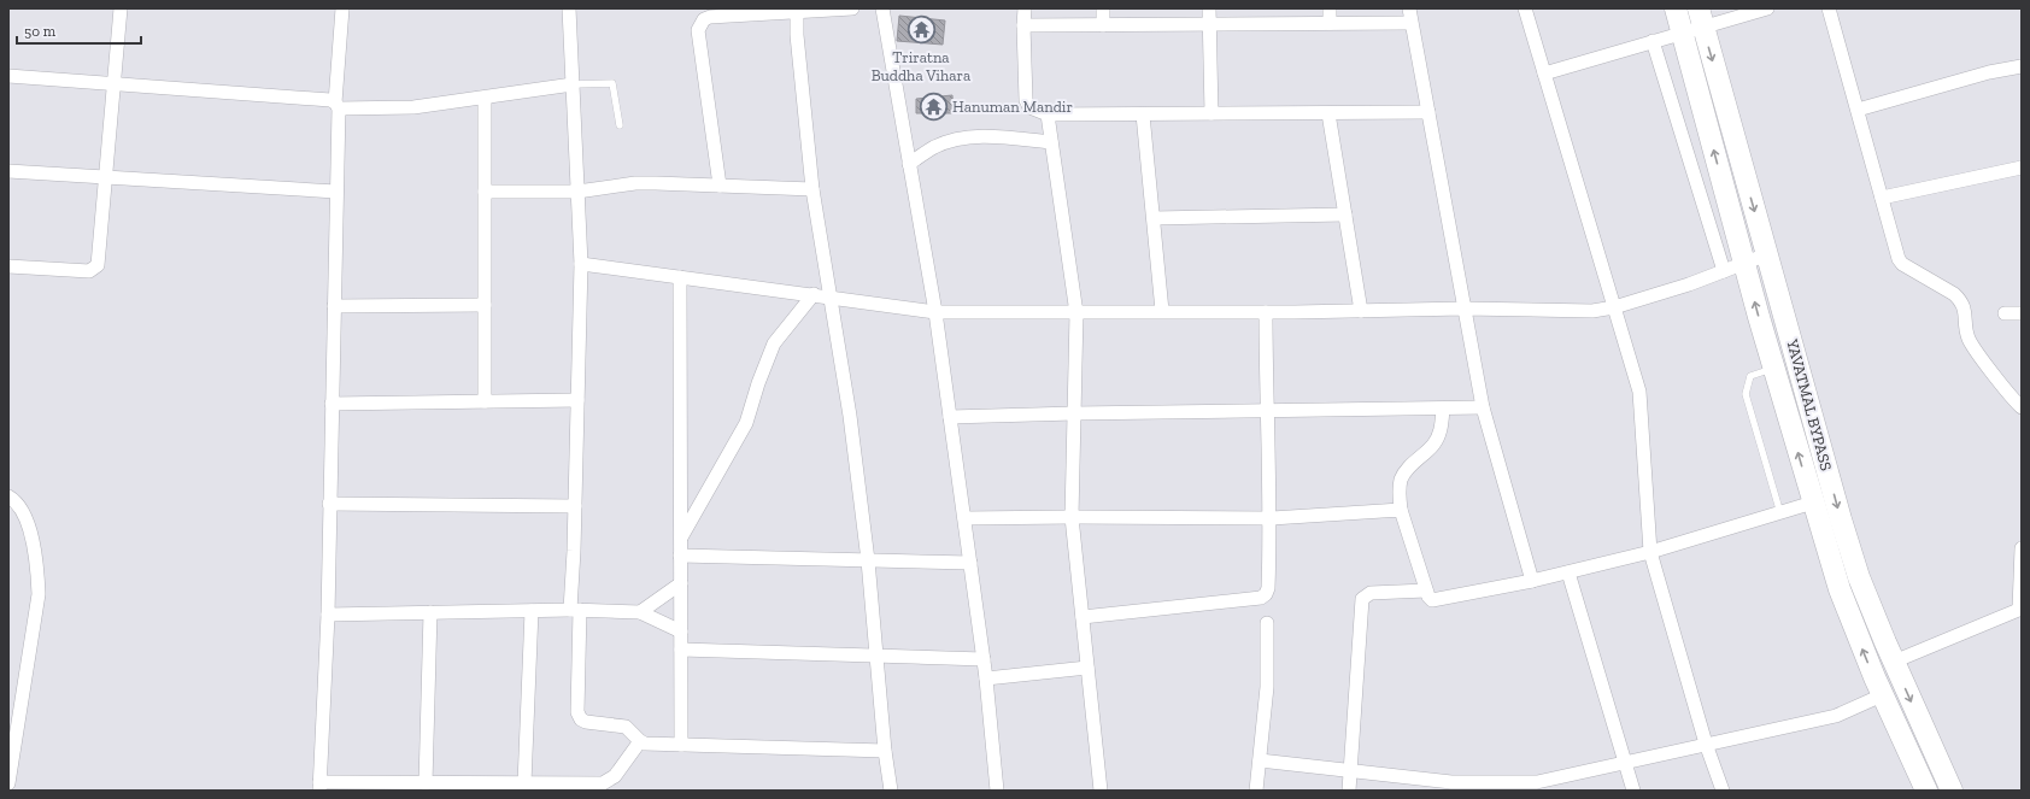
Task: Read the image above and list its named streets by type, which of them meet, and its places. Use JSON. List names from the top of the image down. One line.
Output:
{"streets":{"main road":["YAVATMAL BYPASS"]},"places":{"temple":["Triratna Buddha Vihara","Hanuman Mandir"]},"scale_bar":"50 m"}
